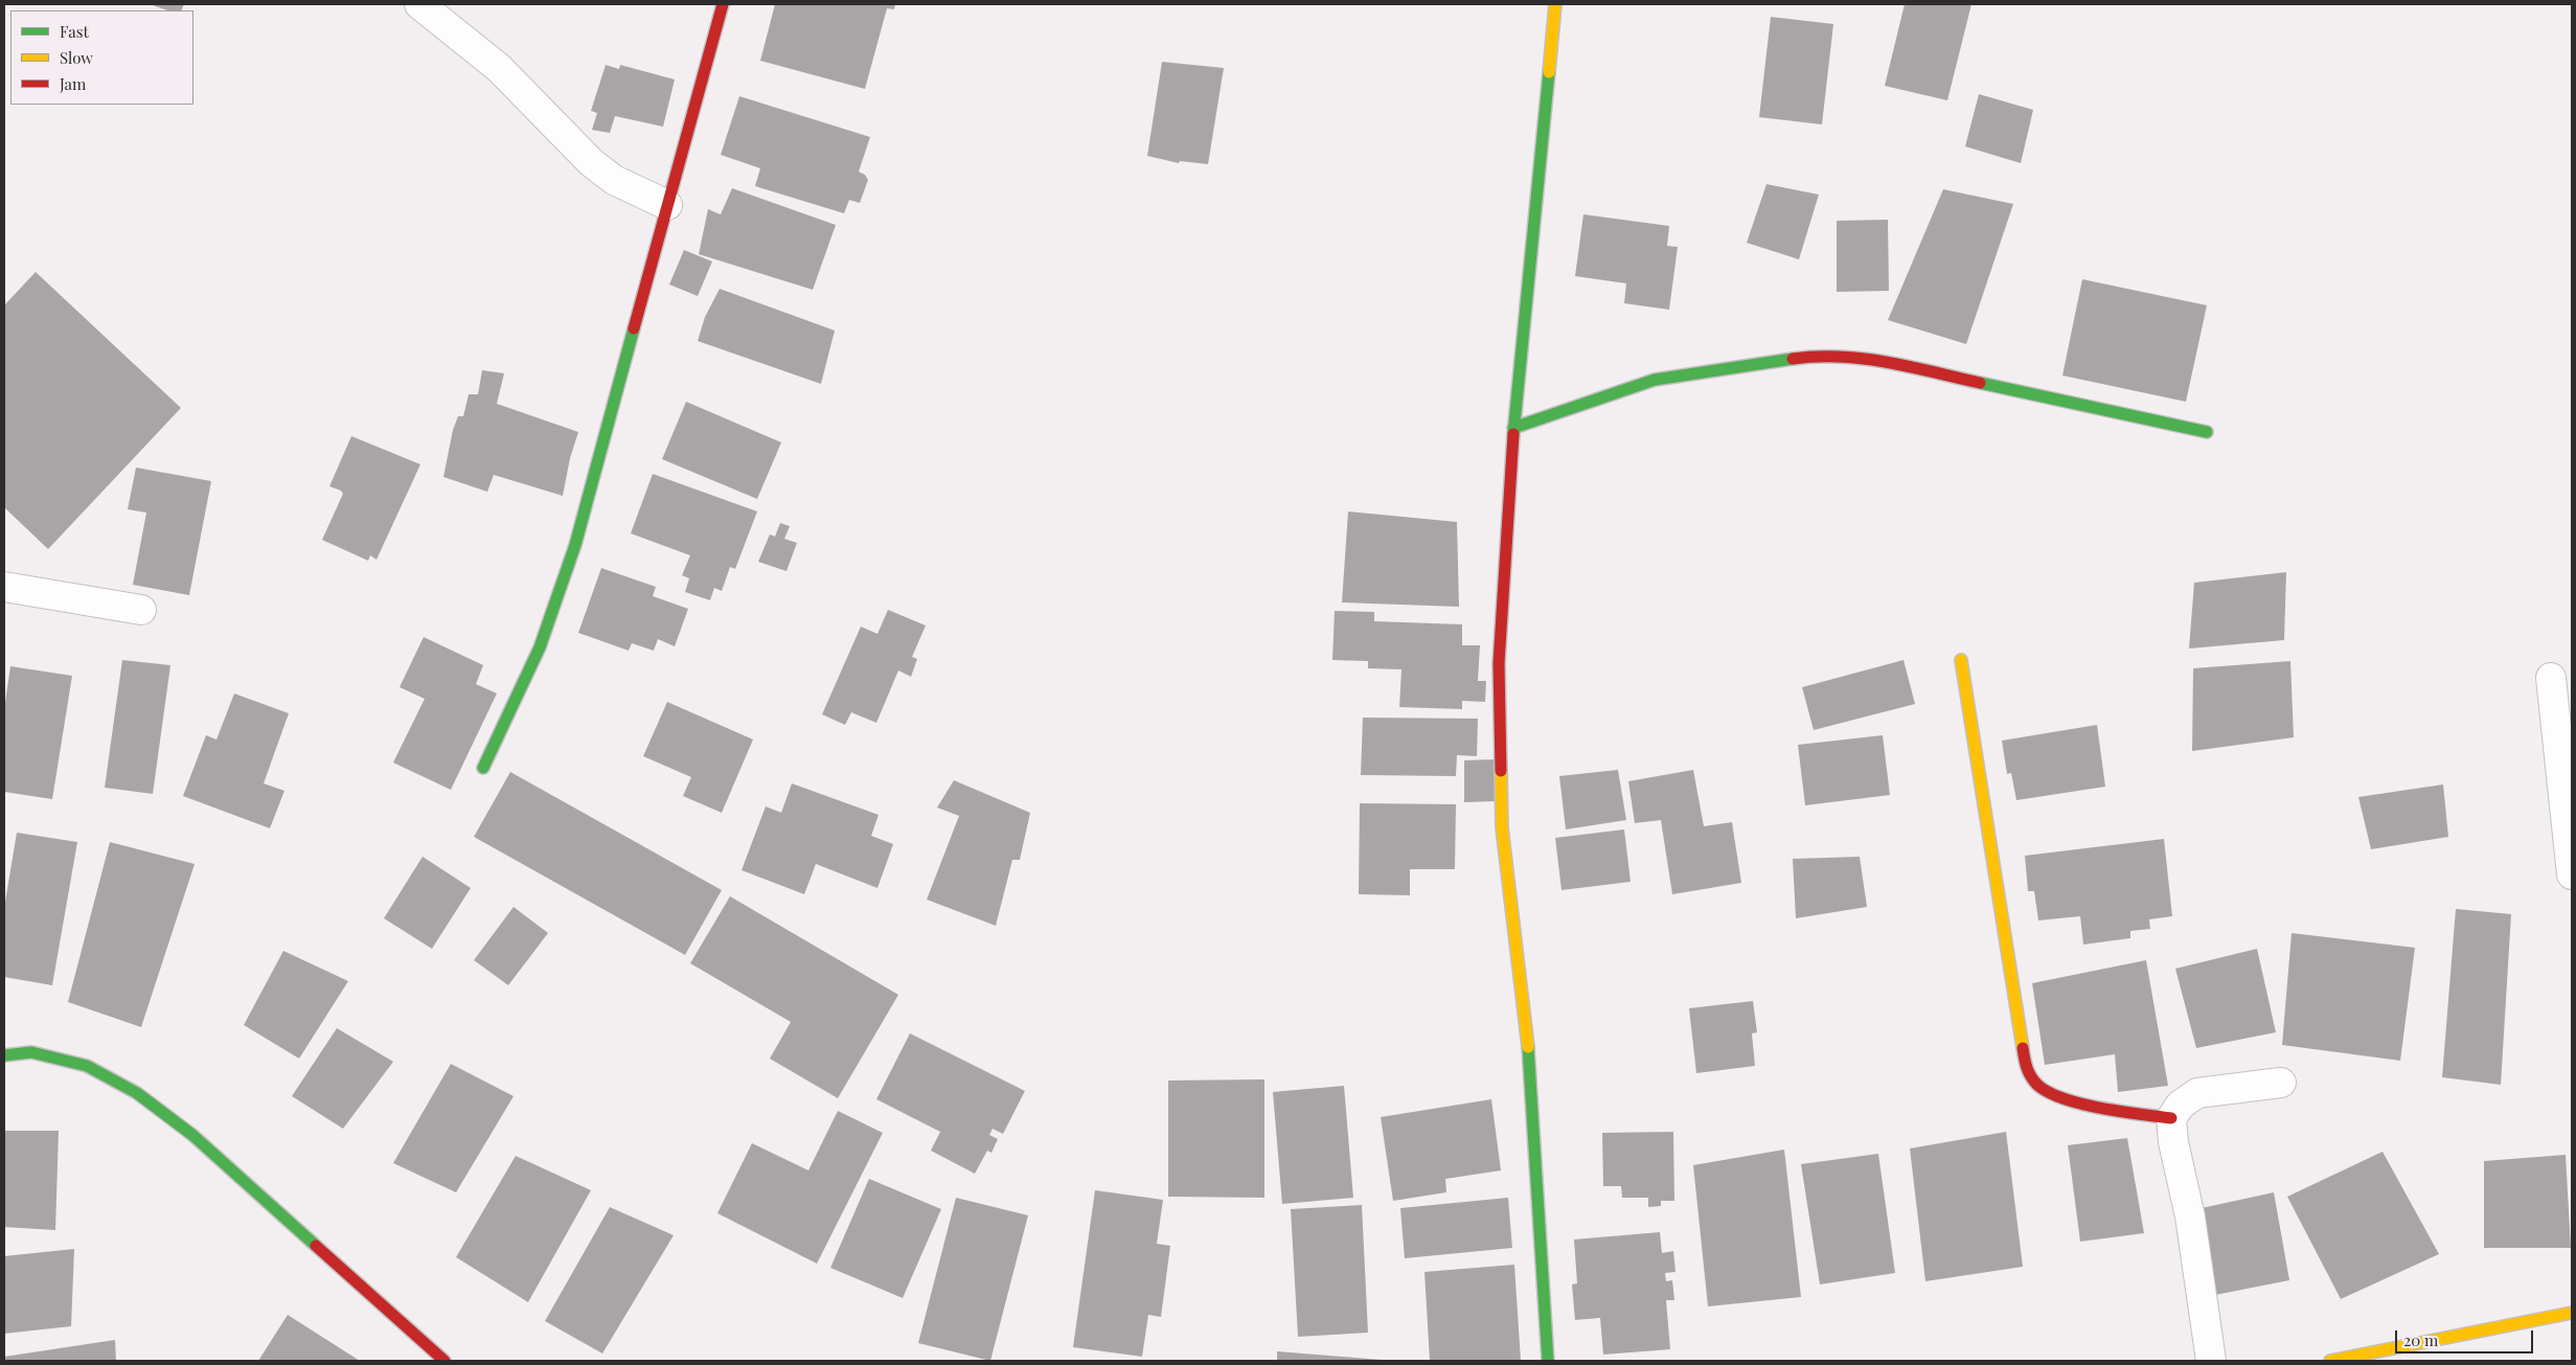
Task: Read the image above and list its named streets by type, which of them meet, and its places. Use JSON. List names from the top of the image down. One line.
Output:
{"legend":["Fast","Slow","Jam"],"scale_bar":"20 m"}
